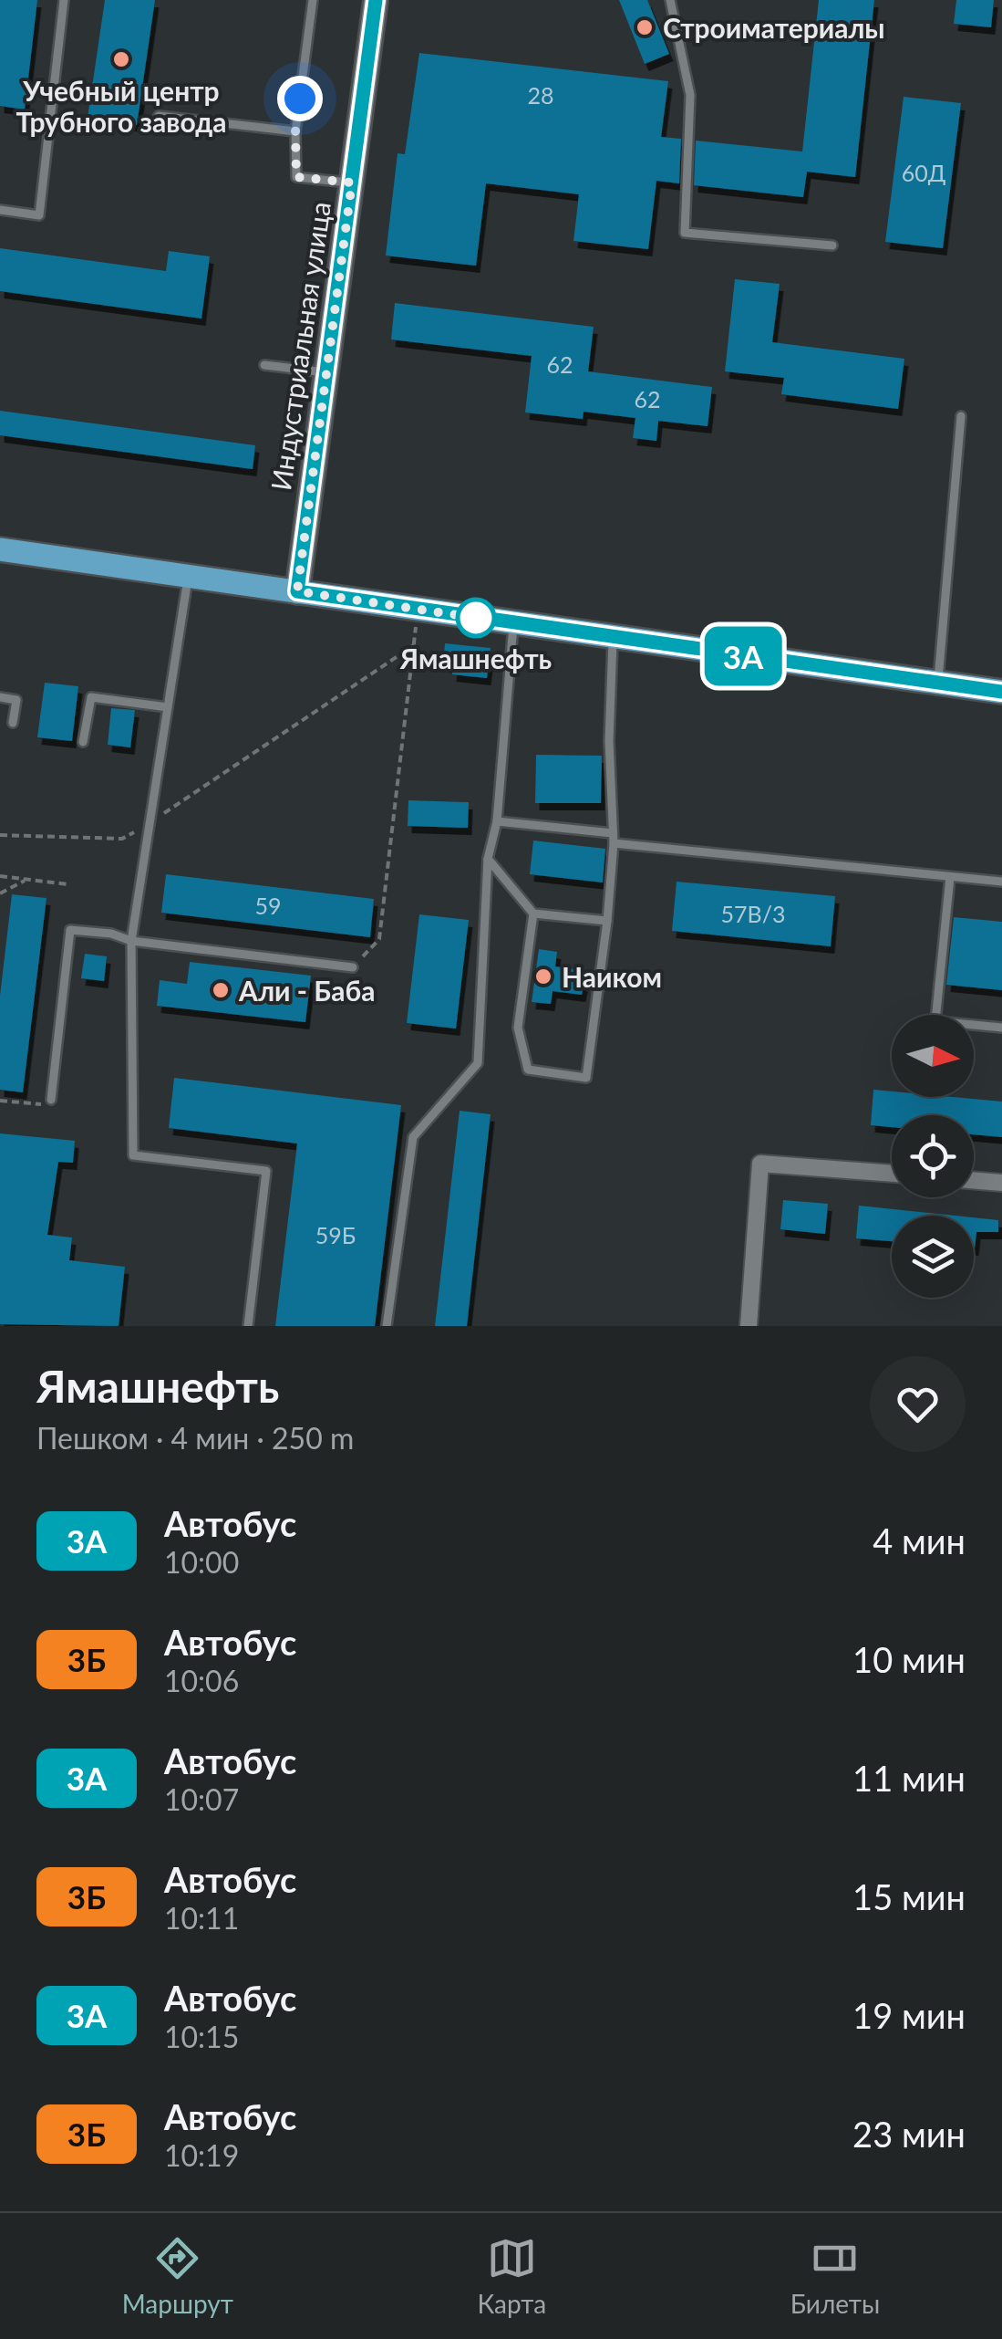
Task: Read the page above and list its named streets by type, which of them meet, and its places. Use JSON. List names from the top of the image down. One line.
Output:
{"streets":{"street":["Индустриальная улица"]},"places":["Строиматериалы","Учебный центр Трубного завода","Ямашнефть","Наиком","Али - Баба"],"lines":["bus line 3А"],"house_numbers":["28","60Д","62","62","59","57В/3","59Б"],"north":"right","page":{"on_map":"3А","heading":["Ямашнефть","Пешком · 4 мин · 250 m"],"list":[{"mark":"3А","name":"Автобус","note":"10:00","value":"4 мин"},{"mark":"3Б","name":"Автобус","note":"10:06","value":"10 мин"},{"mark":"3А","name":"Автобус","note":"10:07","value":"11 мин"},{"mark":"3Б","name":"Автобус","note":"10:11","value":"15 мин"},{"mark":"3А","name":"Автобус","note":"10:15","value":"19 мин"},{"mark":"3Б","name":"Автобус","note":"10:19","value":"23 мин"}],"tabs":["Маршрут","Карта","Билеты"]}}
